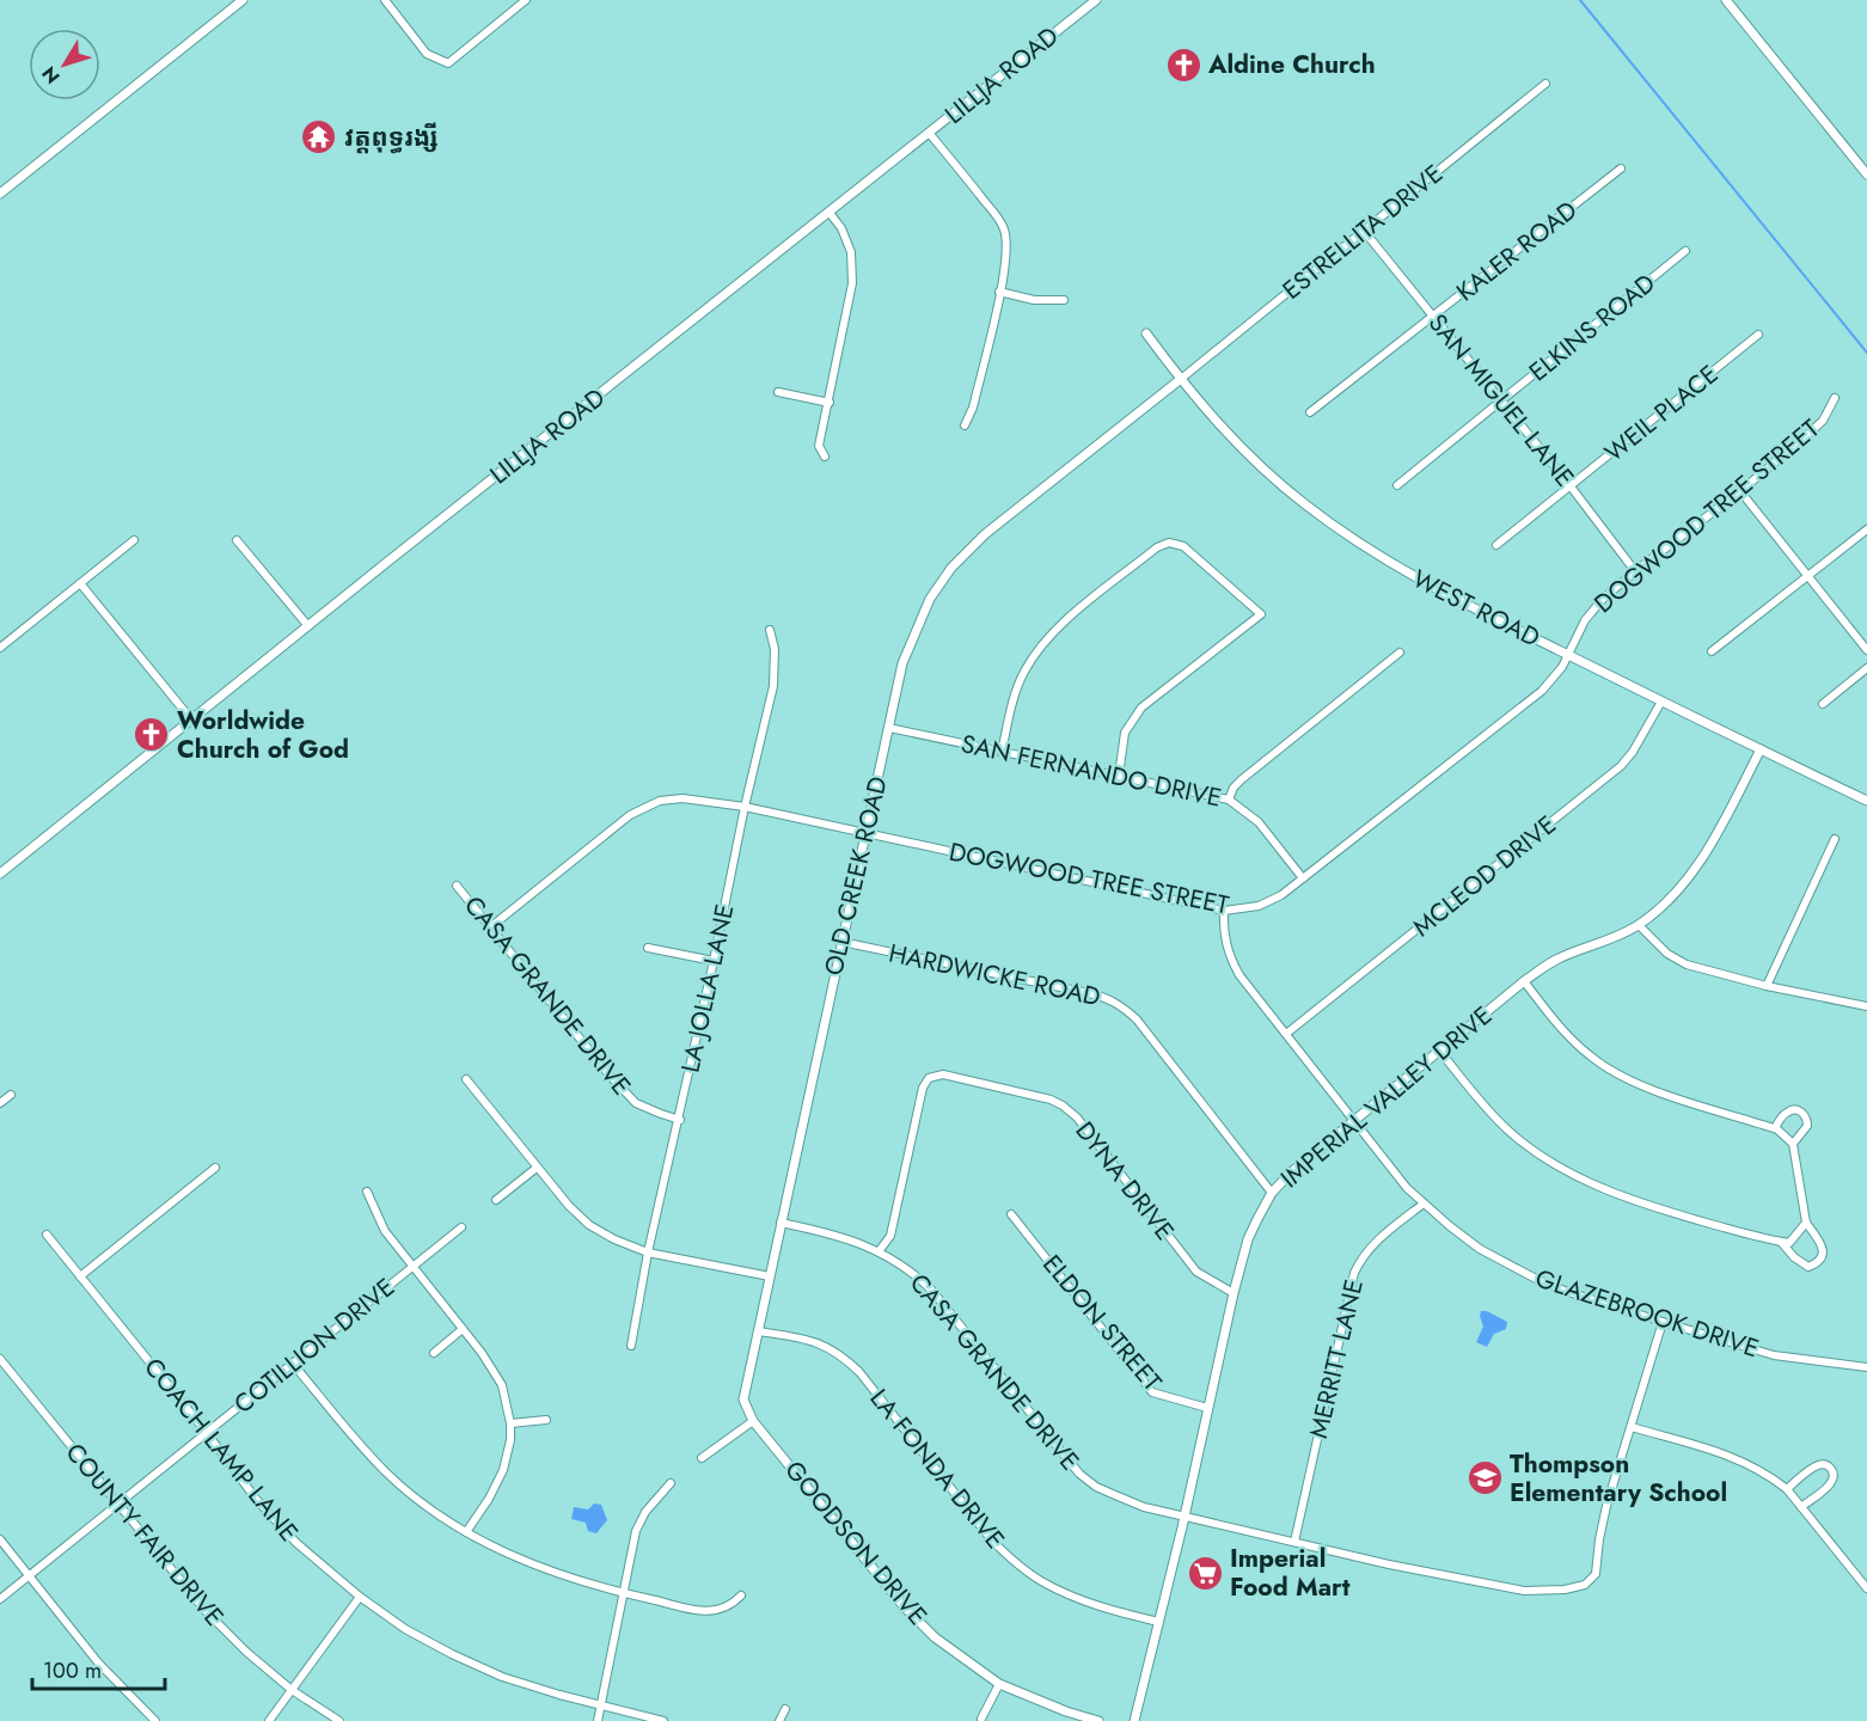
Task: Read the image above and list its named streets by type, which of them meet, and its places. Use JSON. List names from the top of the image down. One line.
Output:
{"streets":{"street":["LILLJA ROAD","ESTRELLITA DRIVE","KALER ROAD","ELKINS ROAD","SAN MIGUEL LANE","WEIL PLACE","DOGWOOD TREE STREET","WEST ROAD","SAN FERNANDO DRIVE","OLD CREEK ROAD","MCLEOD DRIVE","HARDWICKE ROAD","LA JOLLA LANE","CASA GRANDE DRIVE","IMPERIAL VALLEY DRIVE","DYNA DRIVE","GLAZEBROOK DRIVE","ELDON STREET","COTILLION DRIVE","MERRITT LANE","COACH LAMP LANE","LA FONDA DRIVE","COUNTY FAIR DRIVE","GOODSON DRIVE"]},"crossings":[["ESTRELLITA DRIVE","SAN MIGUEL LANE"],["ESTRELLITA DRIVE","WEST ROAD"],["ESTRELLITA DRIVE","OLD CREEK ROAD"],["KALER ROAD","SAN MIGUEL LANE"],["ELKINS ROAD","SAN MIGUEL LANE"],["SAN MIGUEL LANE","WEIL PLACE"],["SAN MIGUEL LANE","DOGWOOD TREE STREET"],["DOGWOOD TREE STREET","WEST ROAD"],["DOGWOOD TREE STREET","SAN FERNANDO DRIVE"],["DOGWOOD TREE STREET","OLD CREEK ROAD"],["DOGWOOD TREE STREET","LA JOLLA LANE"],["DOGWOOD TREE STREET","CASA GRANDE DRIVE"],["DOGWOOD TREE STREET","GLAZEBROOK DRIVE"],["WEST ROAD","OLD CREEK ROAD"],["WEST ROAD","MCLEOD DRIVE"],["WEST ROAD","IMPERIAL VALLEY DRIVE"],["SAN FERNANDO DRIVE","OLD CREEK ROAD"],["OLD CREEK ROAD","HARDWICKE ROAD"],["OLD CREEK ROAD","CASA GRANDE DRIVE"],["OLD CREEK ROAD","LA FONDA DRIVE"],["OLD CREEK ROAD","GOODSON DRIVE"],["MCLEOD DRIVE","GLAZEBROOK DRIVE"],["HARDWICKE ROAD","IMPERIAL VALLEY DRIVE"],["LA JOLLA LANE","CASA GRANDE DRIVE"],["CASA GRANDE DRIVE","IMPERIAL VALLEY DRIVE"],["CASA GRANDE DRIVE","DYNA DRIVE"],["CASA GRANDE DRIVE","GLAZEBROOK DRIVE"],["CASA GRANDE DRIVE","MERRITT LANE"],["IMPERIAL VALLEY DRIVE","DYNA DRIVE"],["IMPERIAL VALLEY DRIVE","GLAZEBROOK DRIVE"],["IMPERIAL VALLEY DRIVE","ELDON STREET"],["IMPERIAL VALLEY DRIVE","LA FONDA DRIVE"],["GLAZEBROOK DRIVE","MERRITT LANE"],["COTILLION DRIVE","COACH LAMP LANE"],["COTILLION DRIVE","COUNTY FAIR DRIVE"]],"places":{"church":["Aldine Church","Worldwide Church of God"],"temple":["វត្តពុទ្ធរង្សី"],"school or university":["Thompson Elementary School"],"supermarket":["Imperial Food Mart"]},"scale_bar":"100 m","north":"bottom left"}
